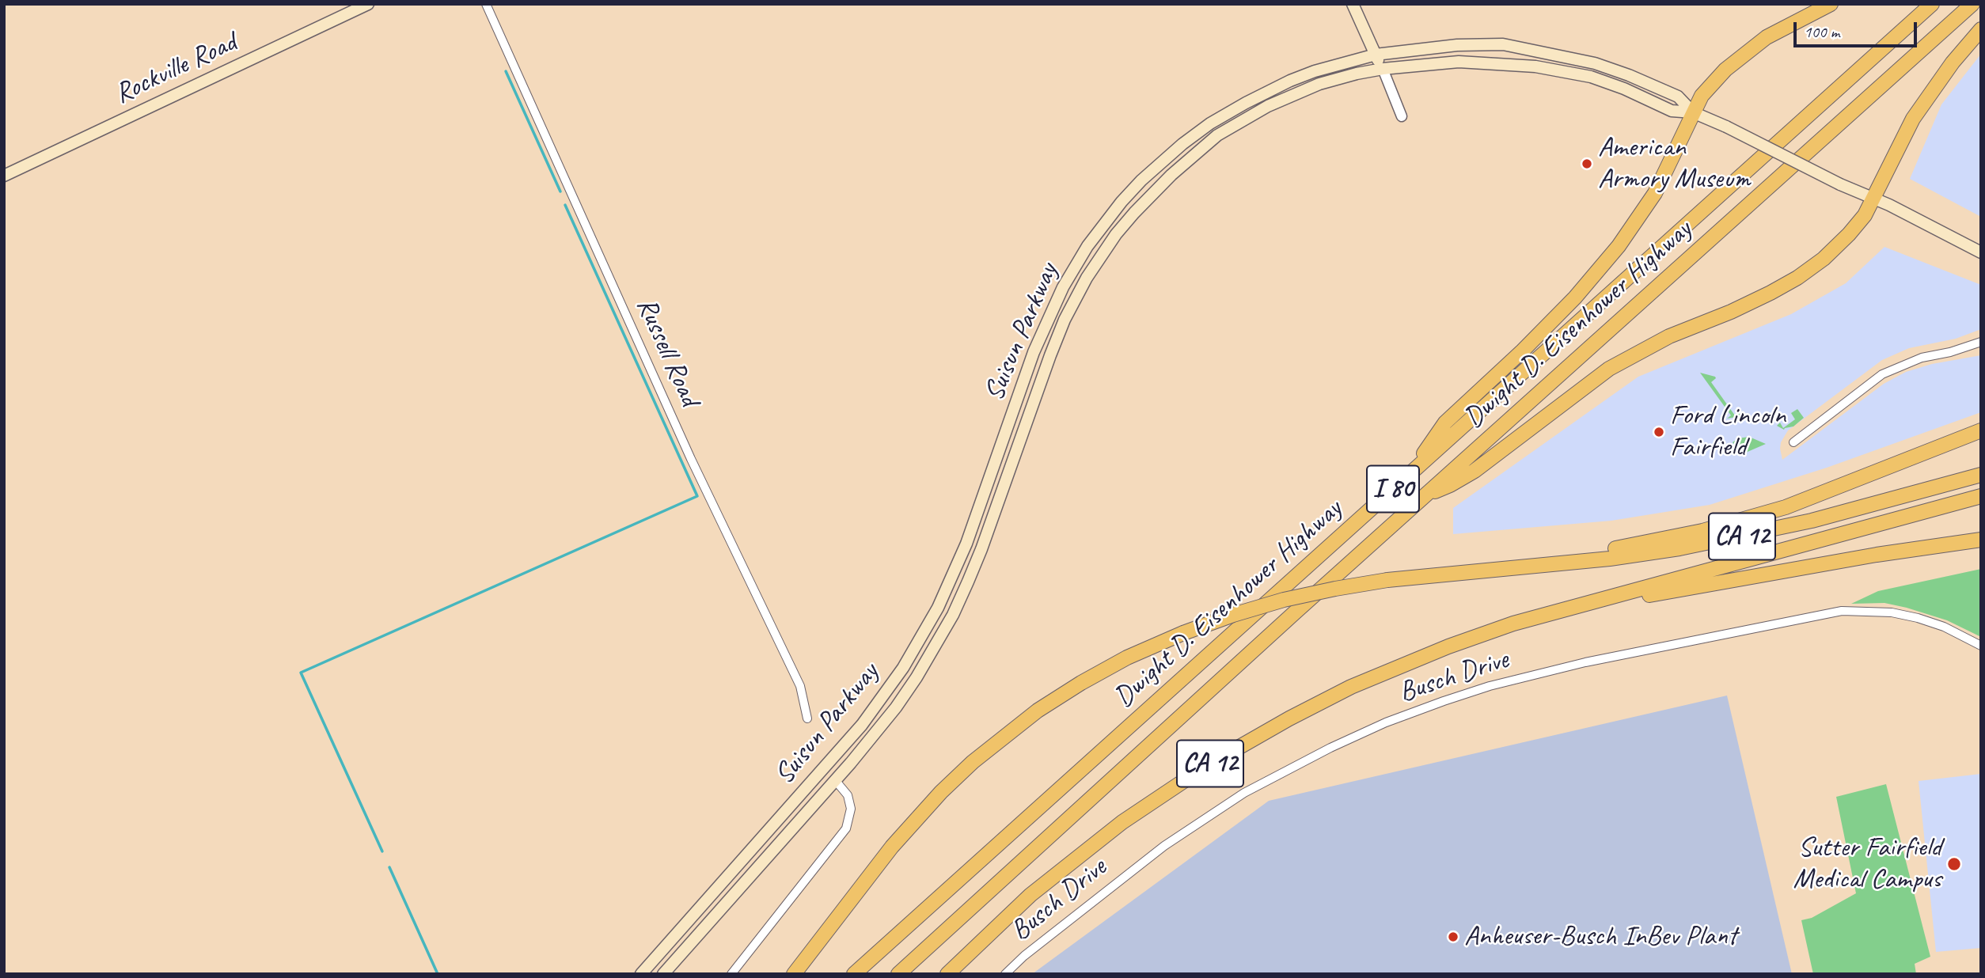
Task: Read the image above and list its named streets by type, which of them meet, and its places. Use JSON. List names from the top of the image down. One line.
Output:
{"streets":{"highway":["Dwight D. Eisenhower Highway","I 80","CA 12"],"main road":["Rockville Road","Suisun Parkway"],"street":["Russell Road","Busch Drive"]},"places":["American Armory Museum","Ford Lincoln Fairfield","Sutter Fairfield Medical Campus","Anheuser-Busch InBev Plant"],"scale_bar":"100 m"}
